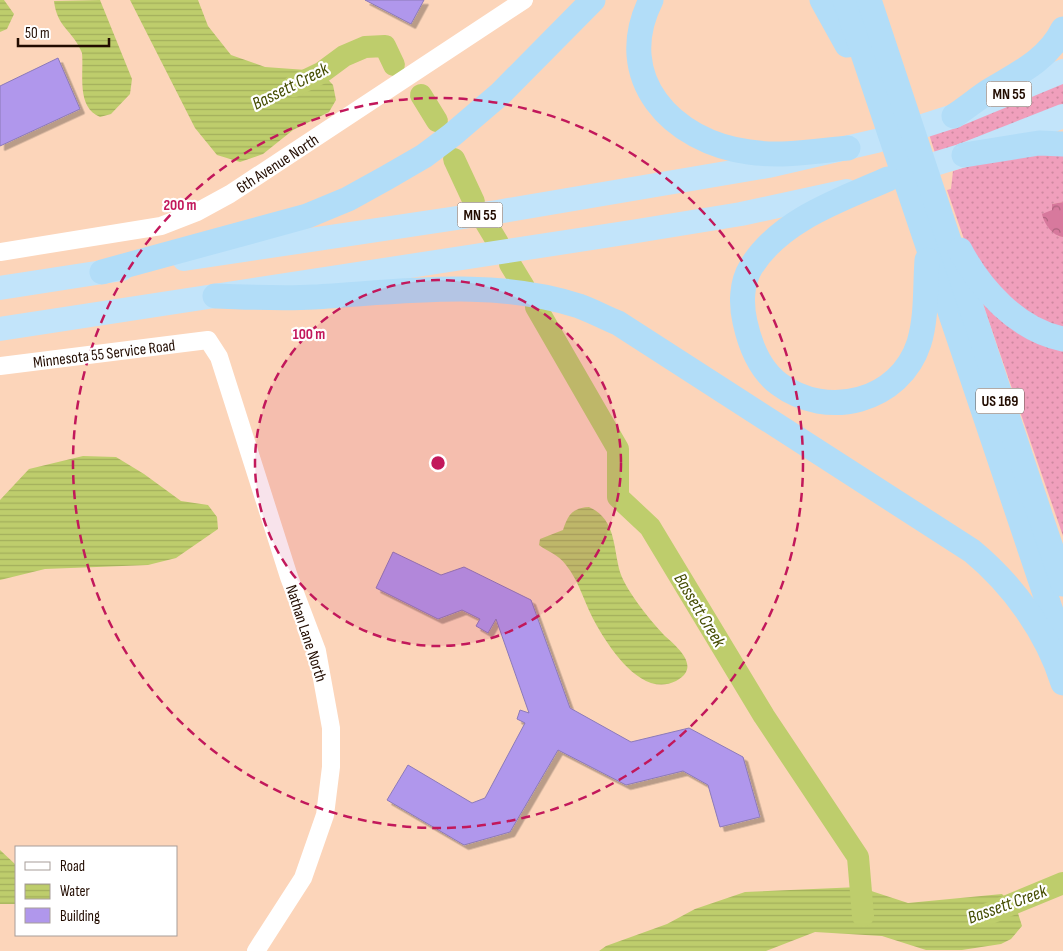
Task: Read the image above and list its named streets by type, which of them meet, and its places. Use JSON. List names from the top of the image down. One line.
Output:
{"streets":{"highway":["MN 55","US 169"],"street":["6th Avenue North","Minnesota 55 Service Road","Nathan Lane North"]},"crossings":[["Minnesota 55 Service Road","Nathan Lane North"]],"water":["Bassett Creek"],"legend":["Road","Water","Building"],"scale_bar":"50 m","rings":["200 m","100 m"]}
